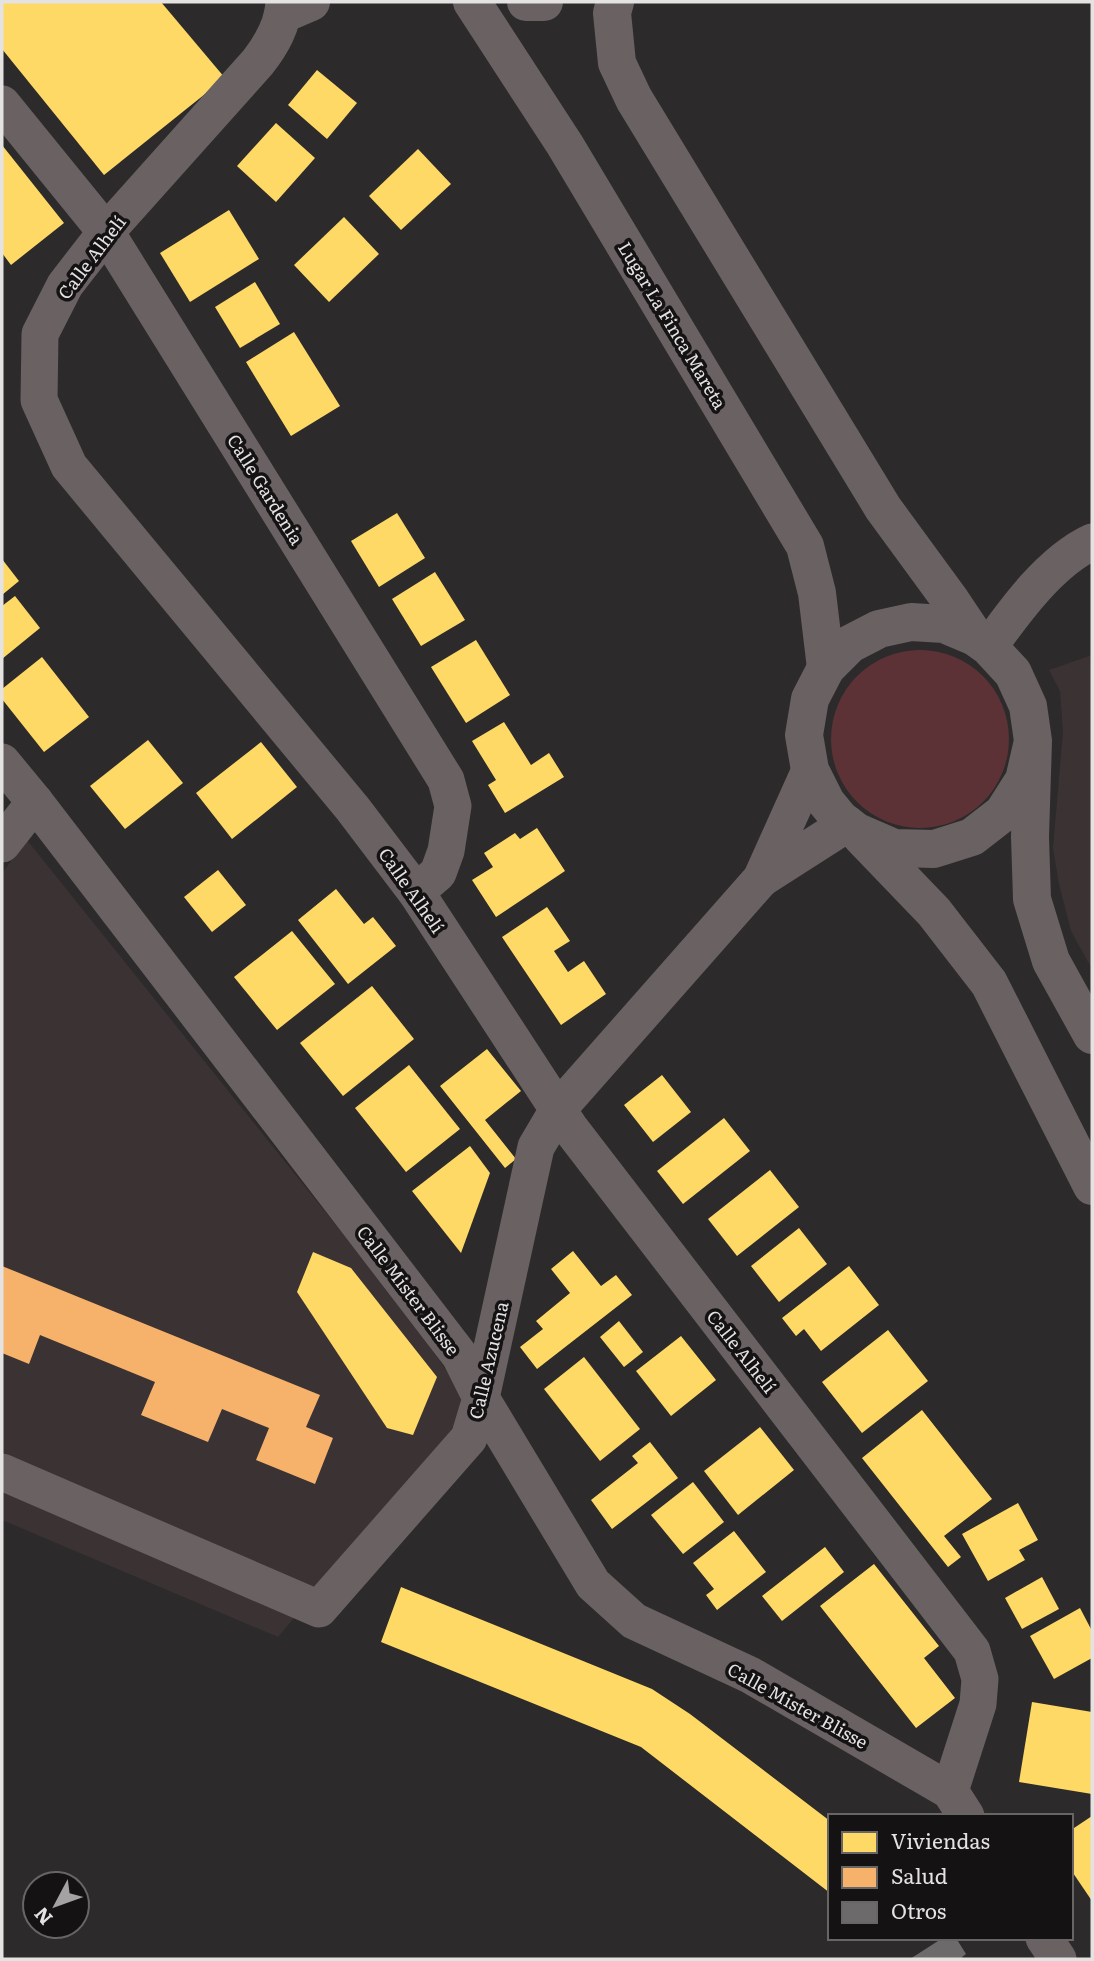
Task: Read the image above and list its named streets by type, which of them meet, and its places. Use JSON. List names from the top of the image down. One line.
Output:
{"streets":{"street":["Calle Alhelí","Lugar La Finca Mareta","Calle Gardenia","Calle Mister Blisse","Calle Azucena"]},"crossings":[["Calle Alhelí","Calle Gardenia"],["Calle Alhelí","Calle Mister Blisse"],["Calle Alhelí","Calle Azucena"],["Lugar La Finca Mareta","Calle Azucena"],["Calle Mister Blisse","Calle Azucena"]],"legend":["Viviendas","Salud","Otros"],"north":"bottom left"}
